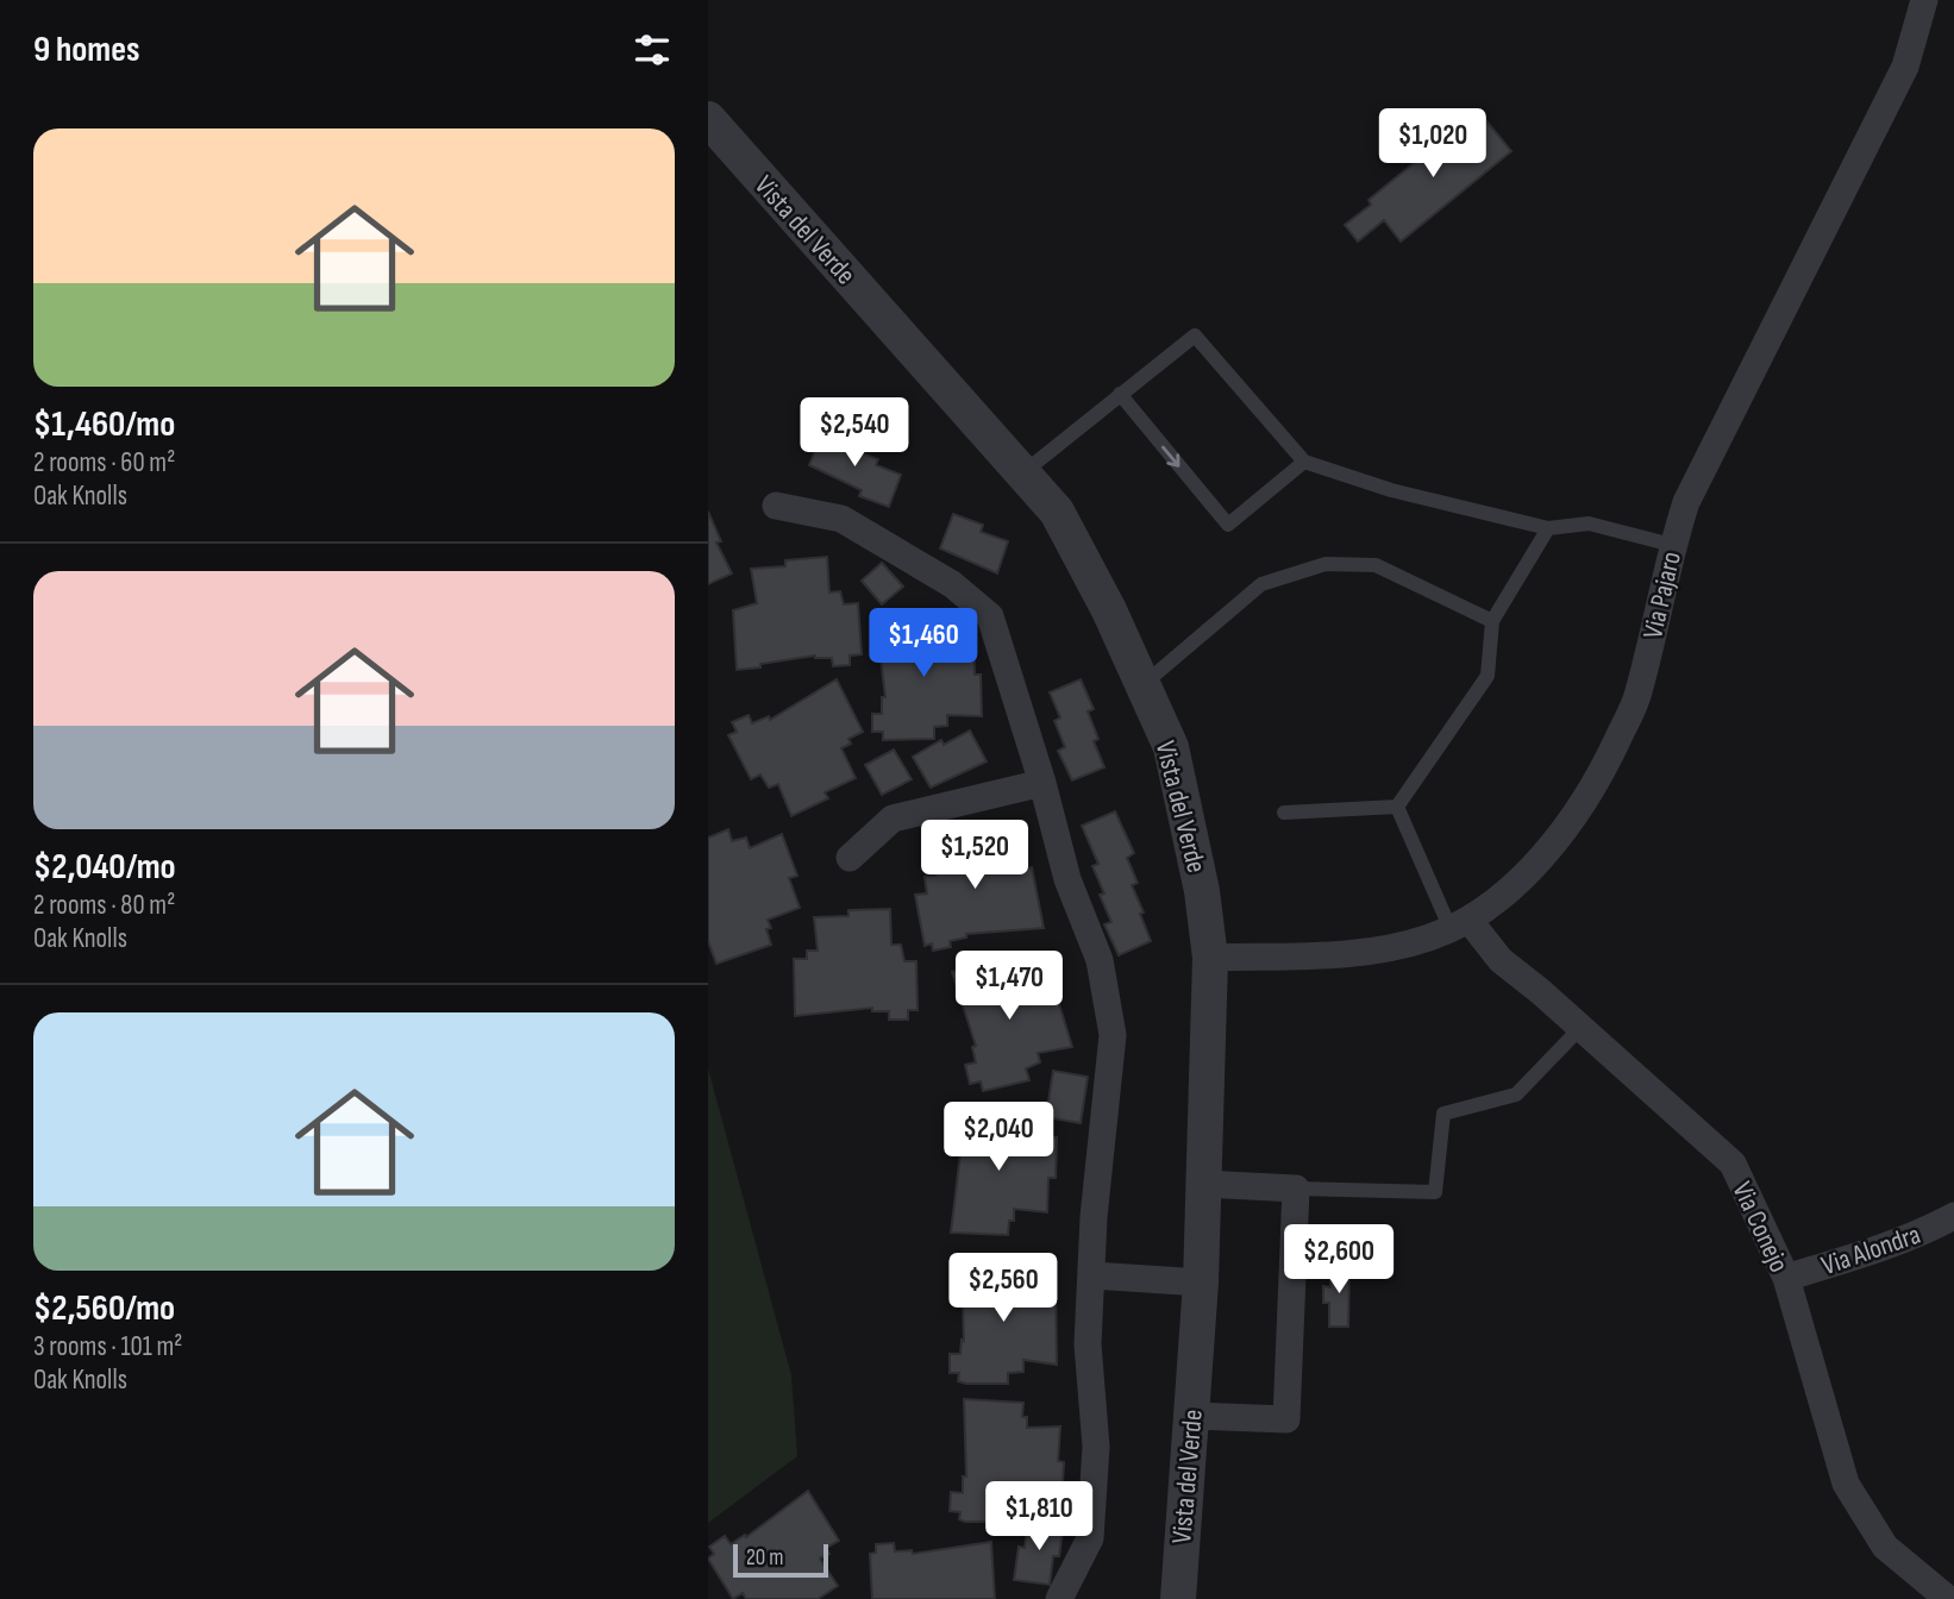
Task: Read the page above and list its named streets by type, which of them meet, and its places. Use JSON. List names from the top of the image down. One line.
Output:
{"streets":{"street":["Vista del Verde","Via Pajaro","Via Conejo","Via Alondra"]},"crossings":[["Vista del Verde","Via Pajaro"],["Via Pajaro","Via Conejo"],["Via Conejo","Via Alondra"]],"scale_bar":"20 m","page":{"heading":"9 homes","list":[{"name":"$1,460/mo","note":"2 rooms · 60 m² · Oak Knolls"},{"name":"$2,040/mo","note":"2 rooms · 80 m² · Oak Knolls"},{"name":"$2,560/mo","note":"3 rooms · 101 m² · Oak Knolls"}],"price":["$1,020","$2,540","$1,460","$1,520","$1,470","$2,040","$2,600","$2,560","$1,810"],"scale":"20 m"}}
